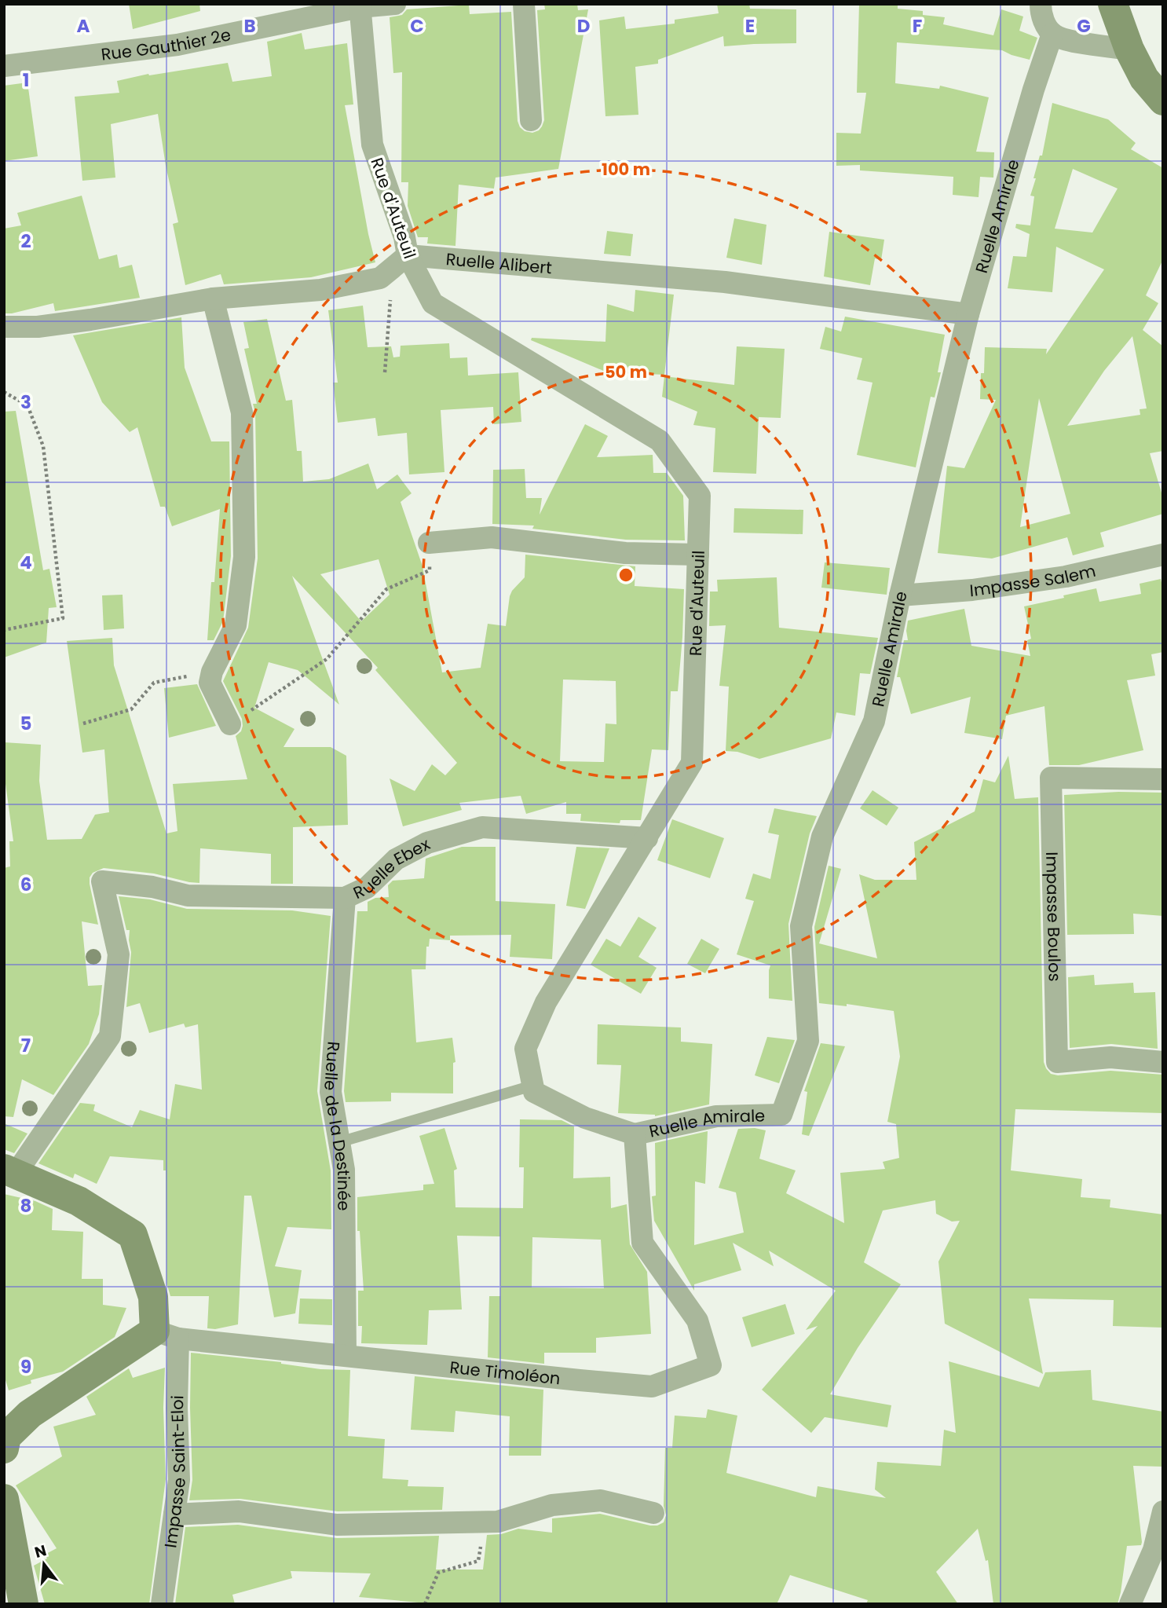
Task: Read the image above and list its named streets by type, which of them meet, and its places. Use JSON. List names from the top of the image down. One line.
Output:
{"streets":{"street":["Rue Gauthier 2e","Rue d'Auteuil","Ruelle Amirale","Ruelle Alibert","Impasse Salem","Ruelle Ebex","Impasse Boulos","Ruelle de la Destinée","Rue Timoléon","Impasse Saint-Eloi"]},"crossings":[["Rue Gauthier 2e","Rue d'Auteuil"],["Rue d'Auteuil","Ruelle Alibert"],["Rue d'Auteuil","Ruelle Ebex"],["Ruelle Amirale","Ruelle Alibert"],["Ruelle Amirale","Impasse Salem"],["Ruelle Amirale","Rue Timoléon"],["Ruelle Ebex","Ruelle de la Destinée"],["Ruelle de la Destinée","Rue Timoléon"],["Rue Timoléon","Impasse Saint-Eloi"]],"north":"top","grid":{"columns":["A","B","C","D","E","F","G"],"rows":["1","2","3","4","5","6","7","8","9"]},"rings":["100 m","50 m"]}
